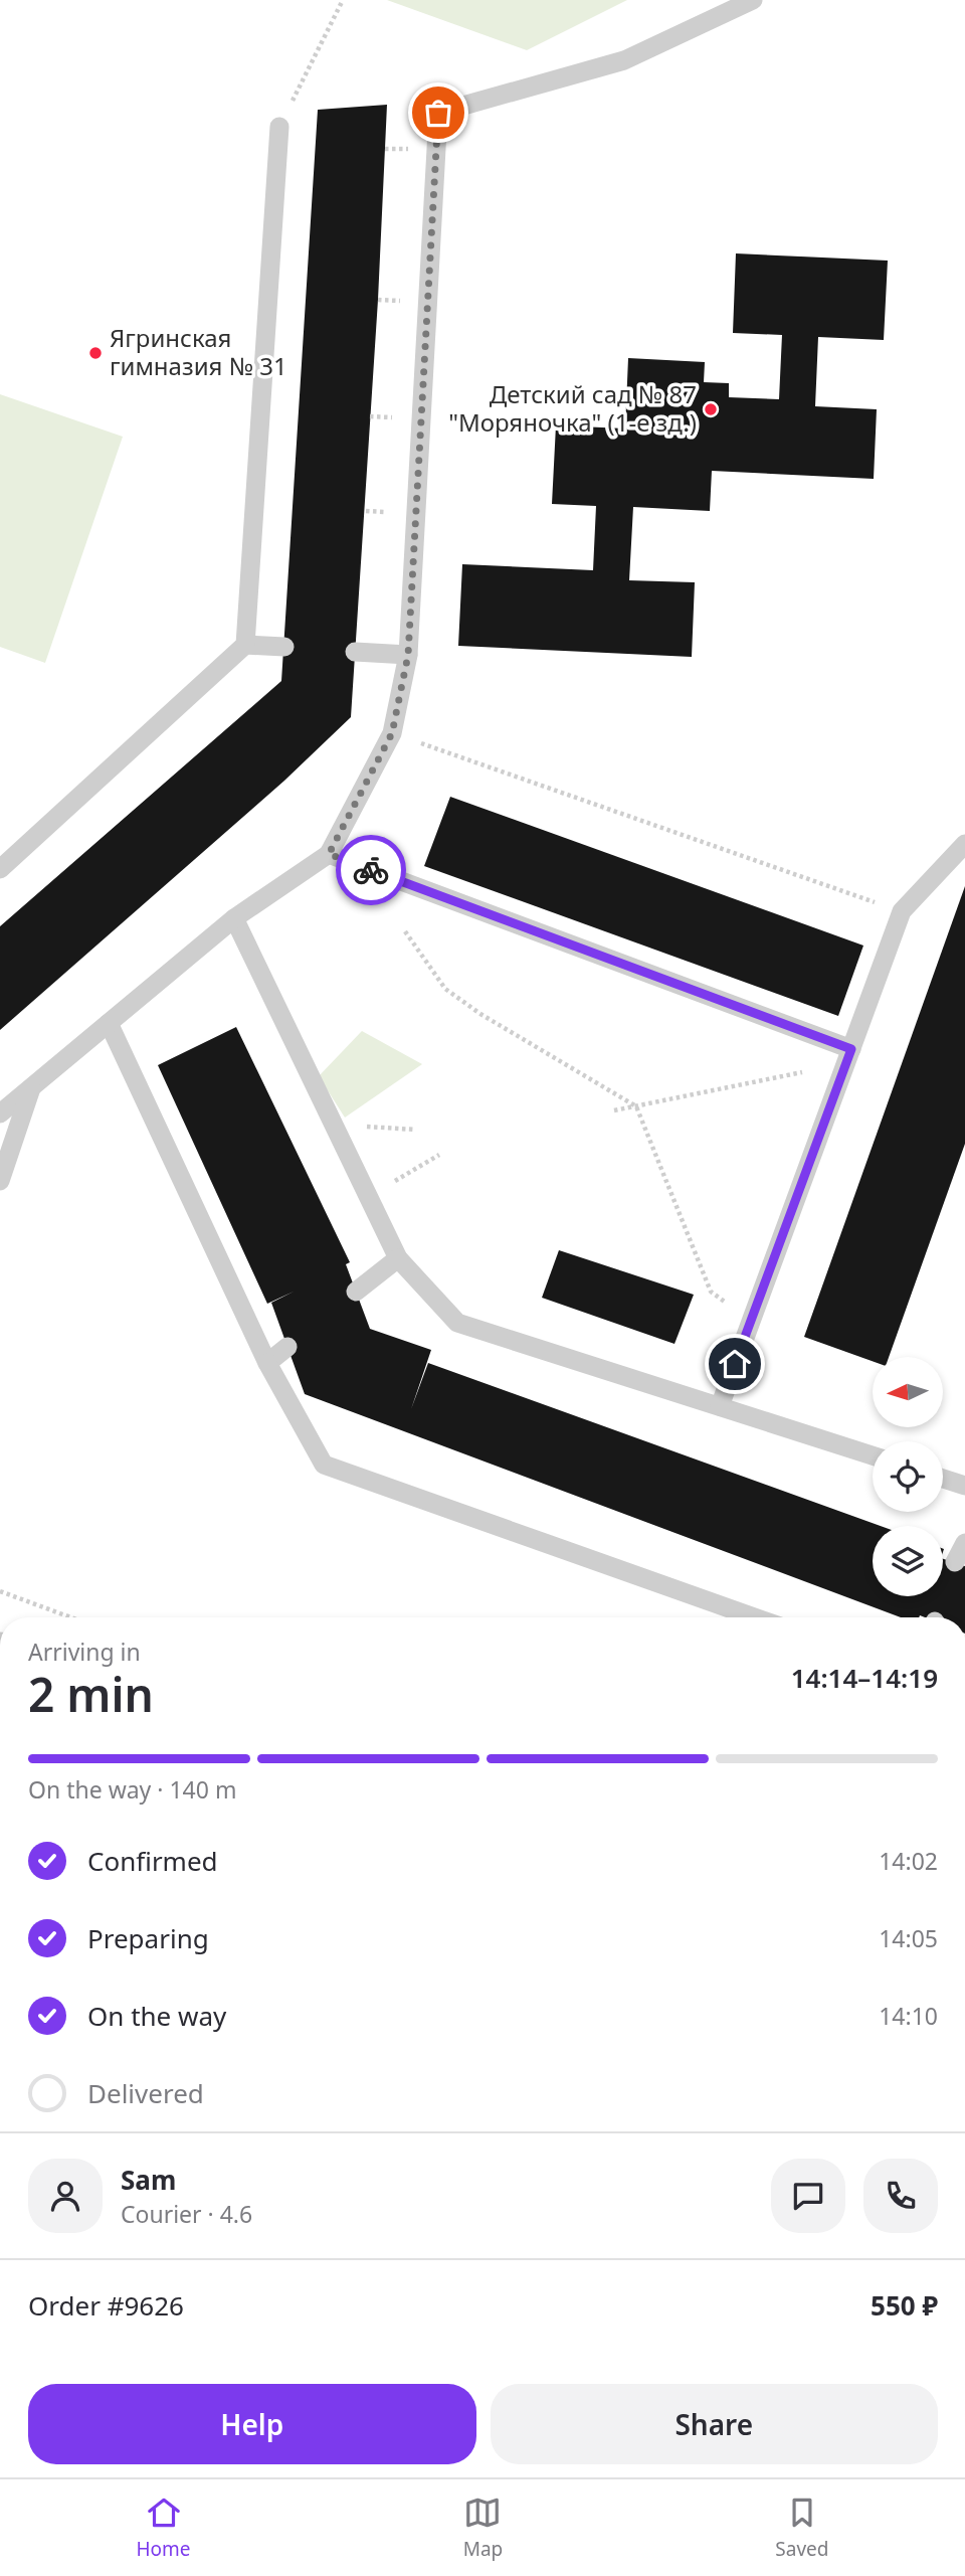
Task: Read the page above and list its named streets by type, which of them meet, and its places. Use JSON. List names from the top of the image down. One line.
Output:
{"places":["Ягринская гимназия № 31","Детский сад № 87 \"Моряночка\" (1-е зд.)"],"north":"left","page":{"heading":["2 min","Arriving in","14:14–14:19"],"panel":["Sam","Courier · 4.6","Order #9626","550 ₽"],"bar":"On the way · 140 m","list":[["Confirmed","14:02"],["Preparing","14:05"],["On the way","14:10"],"Delivered"],"buttons":["Help","Share"],"tabs":["Home","Map","Saved"]}}
